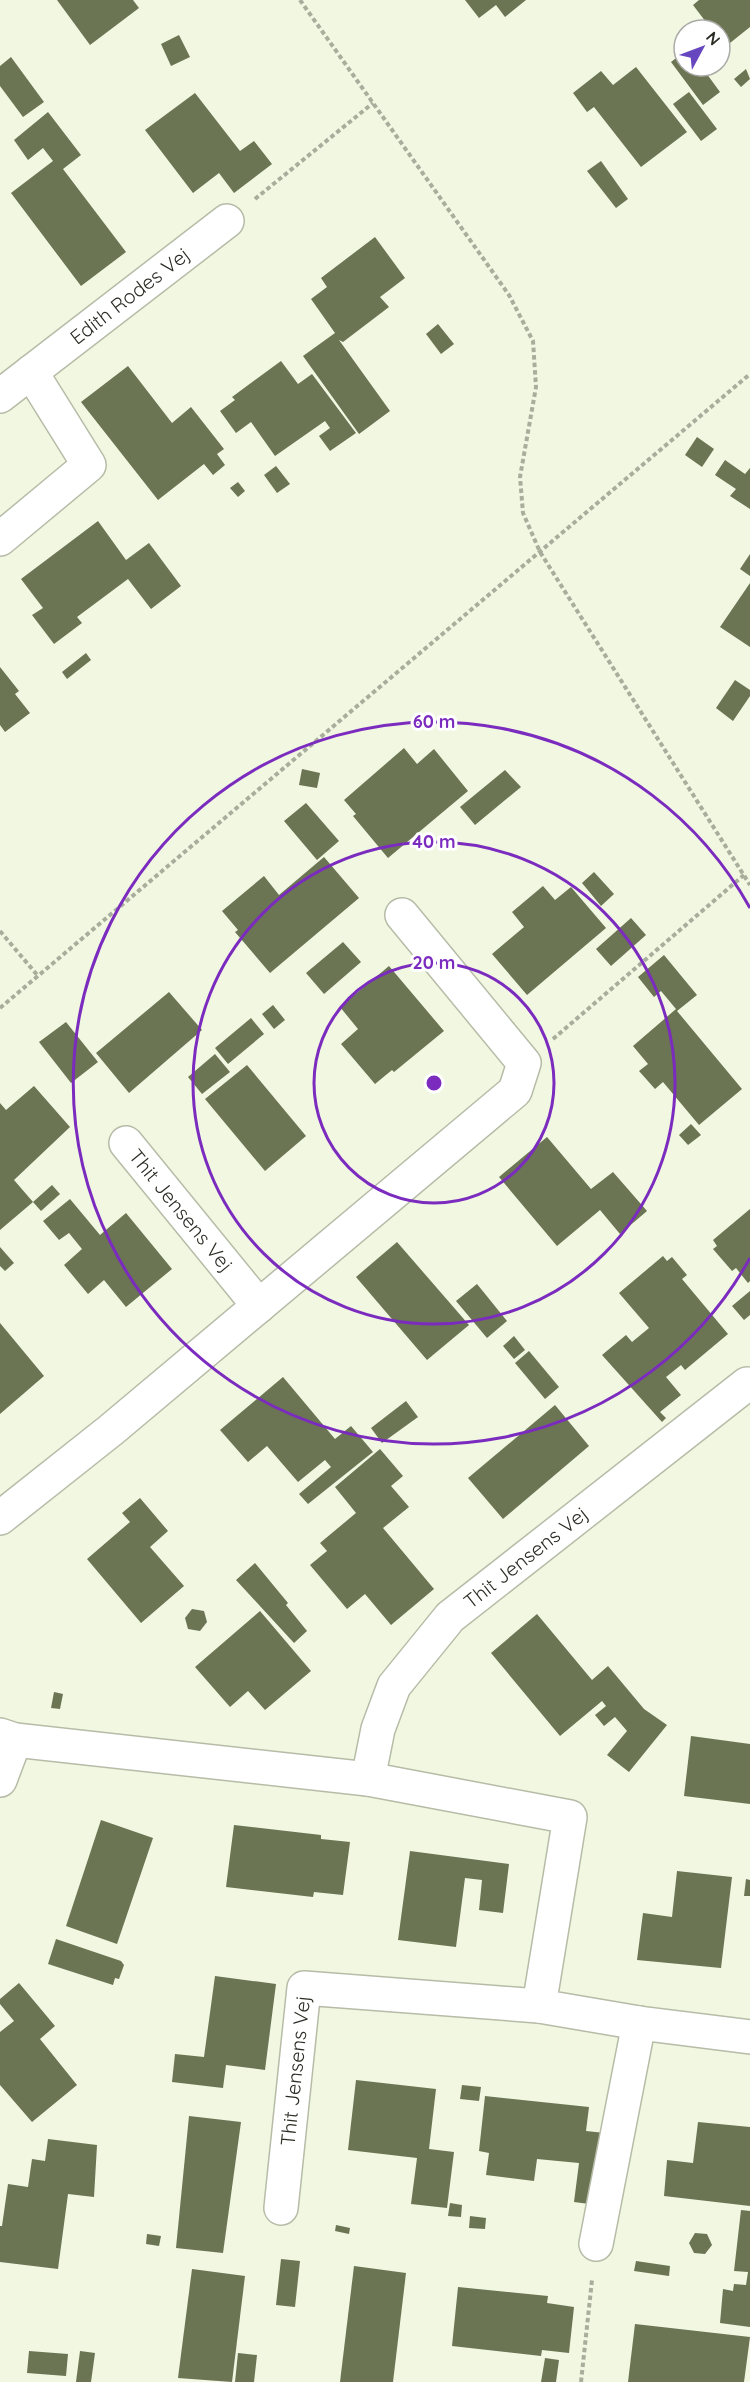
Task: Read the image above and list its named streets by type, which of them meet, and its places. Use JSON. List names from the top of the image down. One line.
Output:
{"streets":{"street":["Edith Rodes Vej","Thit Jensens Vej"]},"north":"top right","rings":["60 m","40 m","20 m"]}
